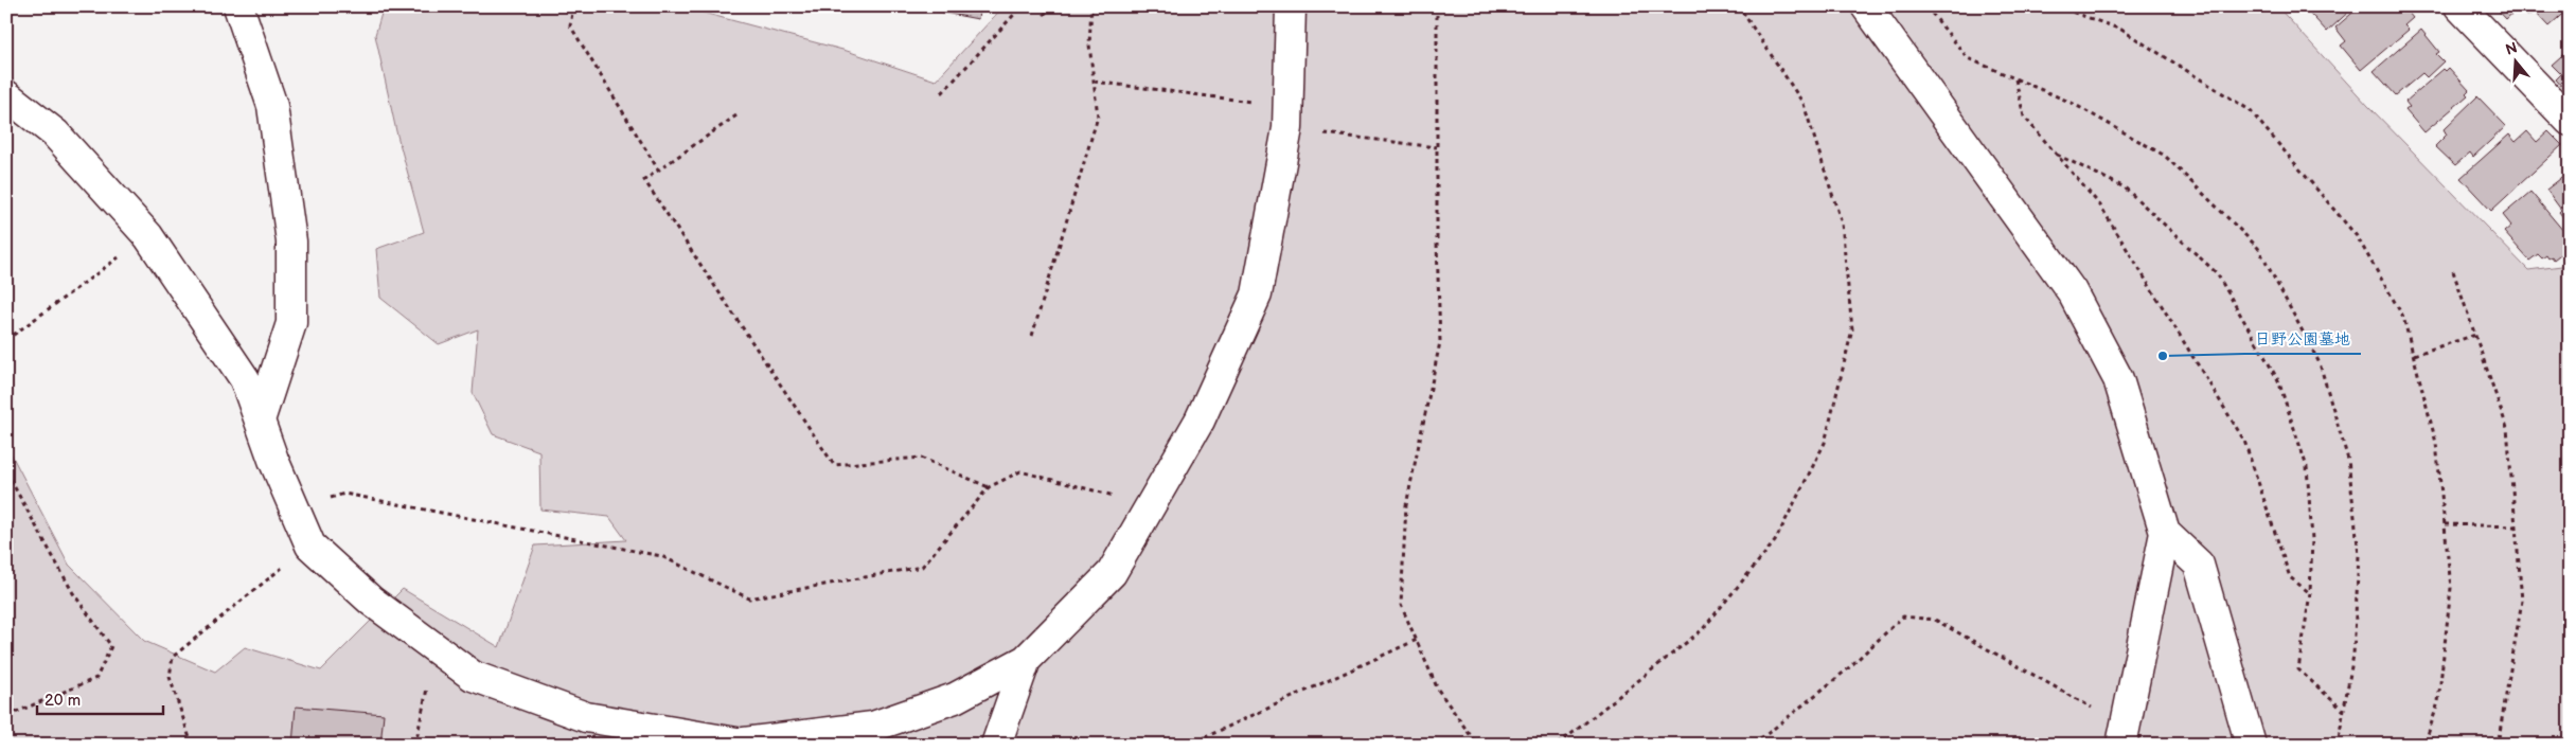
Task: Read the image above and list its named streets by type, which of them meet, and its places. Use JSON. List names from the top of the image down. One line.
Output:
{"places":["日野公園墓地"],"scale_bar":"20 m","north":"top"}
